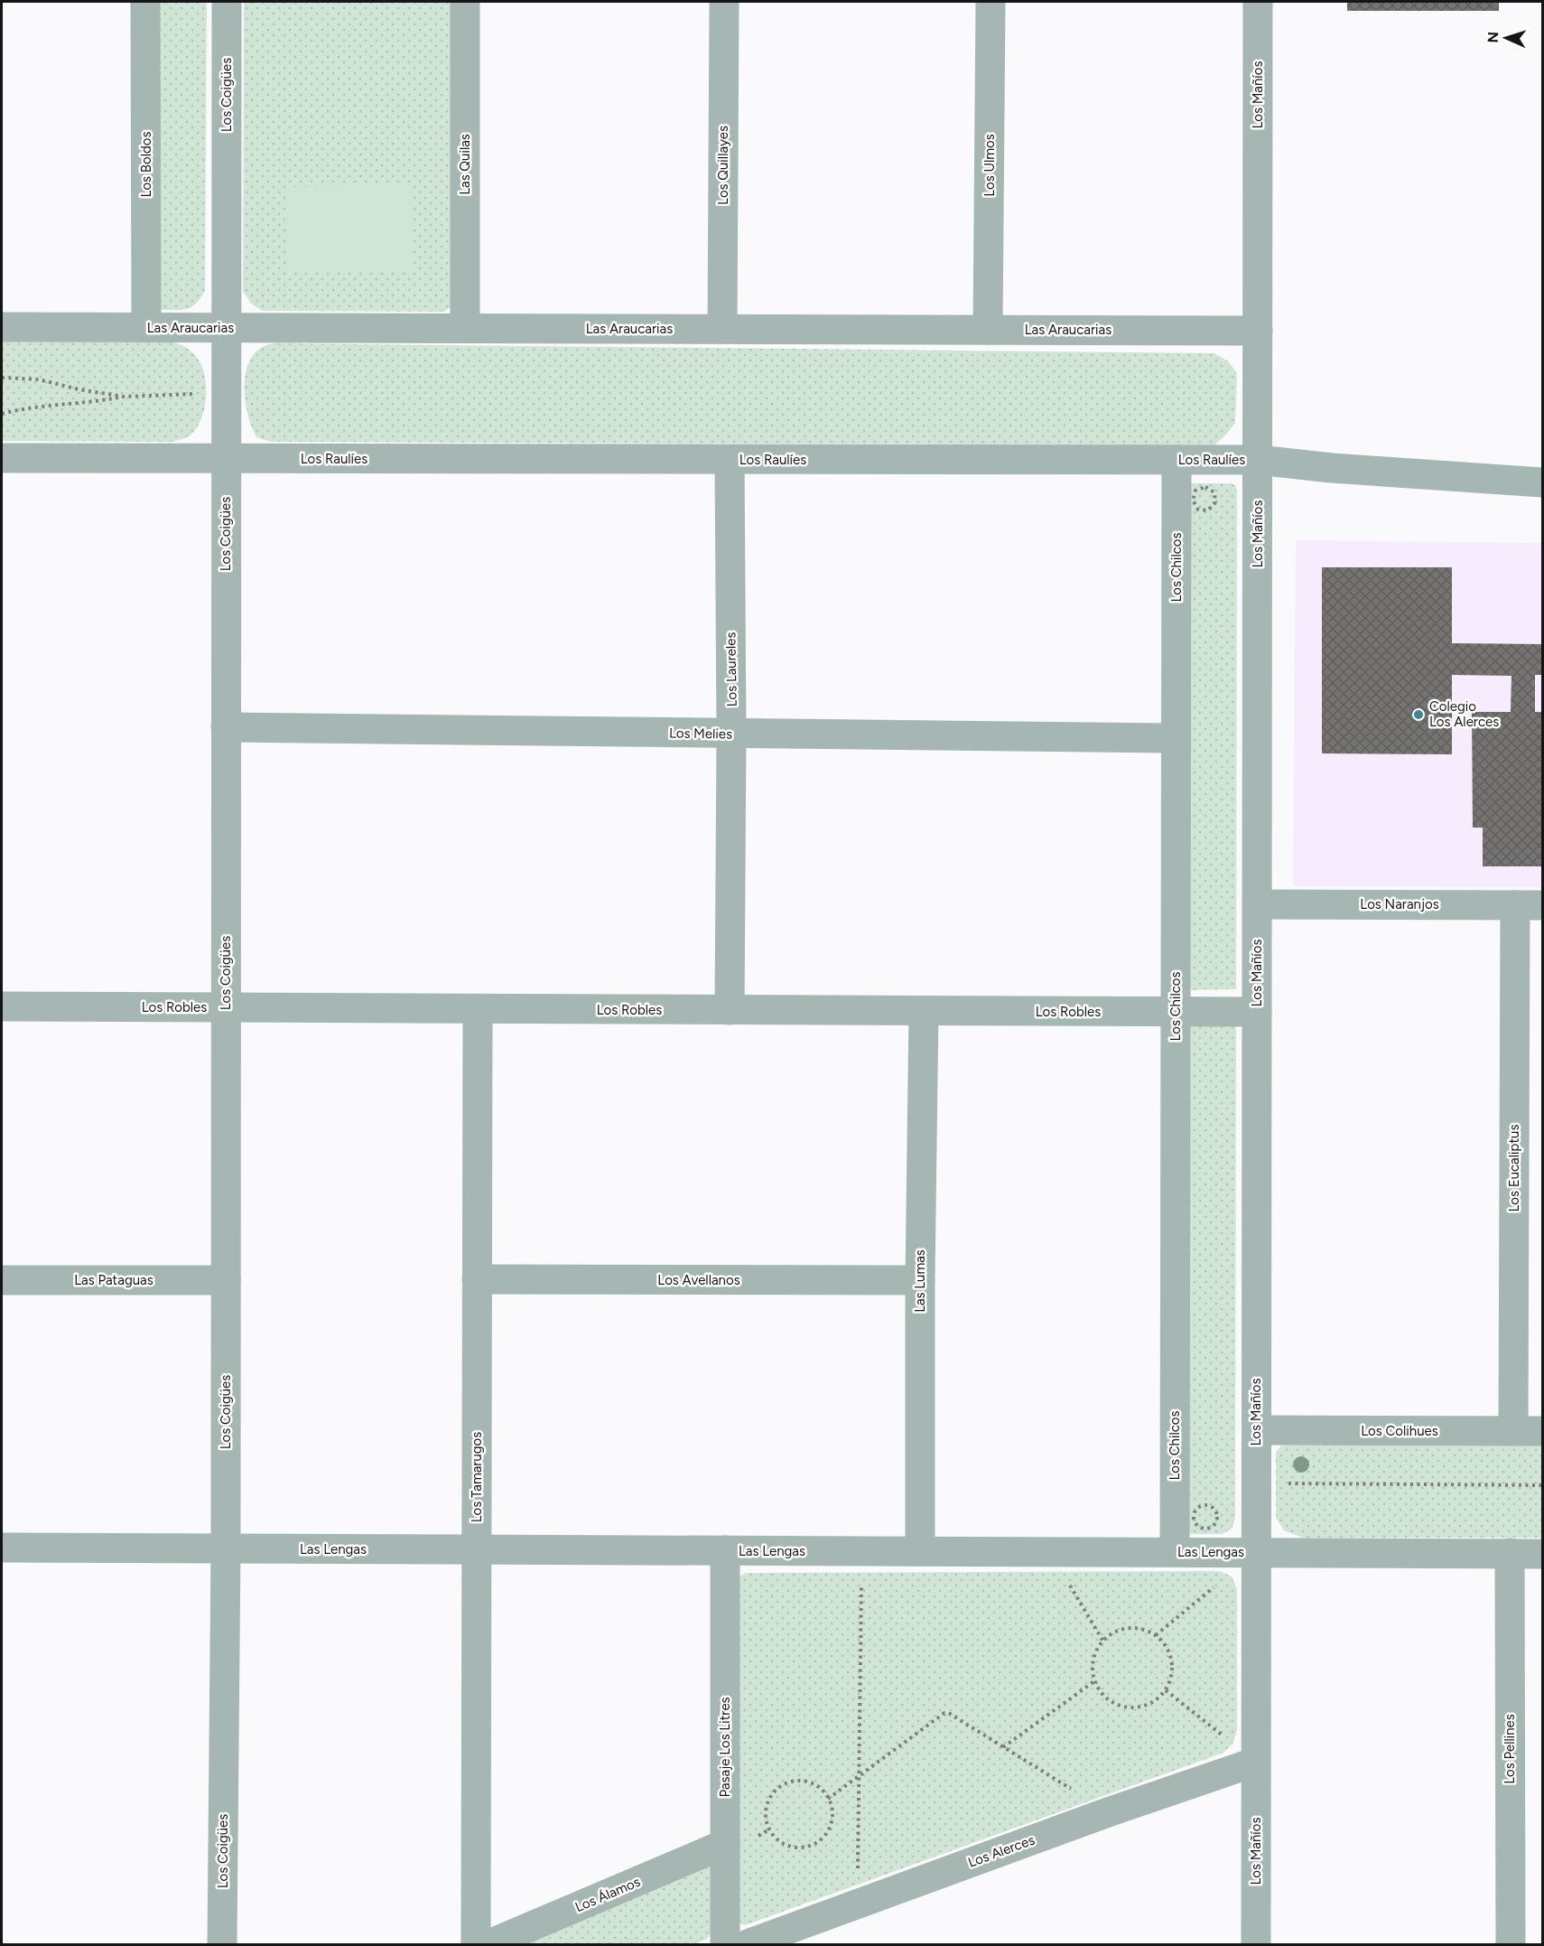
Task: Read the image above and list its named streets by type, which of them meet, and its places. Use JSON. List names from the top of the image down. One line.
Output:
{"streets":{"street":["Los Coigües","Los Mañíos","Los Boldos","Las Quilas","Los Quillayes","Los Ulmos","Las Araucarias","Los Raulíes","Los Chilcos","Los Laureles","Los Melies","Los Naranjos","Los Robles","Los Eucaliptus","Las Pataguas","Los Avellanos","Las Lumas","Los Colihues","Los Tamarugos","Las Lengas","Pasaje Los Litres","Los Pellines","Los Alerces","Los Álamos"]},"crossings":[["Los Coigües","Las Araucarias"],["Los Coigües","Los Raulíes"],["Los Coigües","Los Melies"],["Los Coigües","Los Robles"],["Los Coigües","Las Pataguas"],["Los Coigües","Las Lengas"],["Los Mañíos","Las Araucarias"],["Los Mañíos","Los Raulíes"],["Los Mañíos","Los Naranjos"],["Los Mañíos","Los Robles"],["Los Mañíos","Los Colihues"],["Los Mañíos","Las Lengas"],["Los Mañíos","Los Alerces"],["Los Boldos","Las Araucarias"],["Las Quilas","Las Araucarias"],["Los Quillayes","Las Araucarias"],["Los Ulmos","Las Araucarias"],["Los Raulíes","Los Chilcos"],["Los Raulíes","Los Laureles"],["Los Chilcos","Los Melies"],["Los Chilcos","Los Robles"],["Los Chilcos","Las Lengas"],["Los Laureles","Los Melies"],["Los Laureles","Los Robles"],["Los Naranjos","Los Eucaliptus"],["Los Robles","Las Lumas"],["Los Robles","Los Tamarugos"],["Los Eucaliptus","Los Colihues"],["Los Avellanos","Las Lumas"],["Los Avellanos","Los Tamarugos"],["Las Lumas","Las Lengas"],["Los Tamarugos","Las Lengas"],["Las Lengas","Pasaje Los Litres"],["Las Lengas","Los Pellines"],["Pasaje Los Litres","Los Álamos"]],"places":["Colegio Los Alerces"],"north":"left"}
